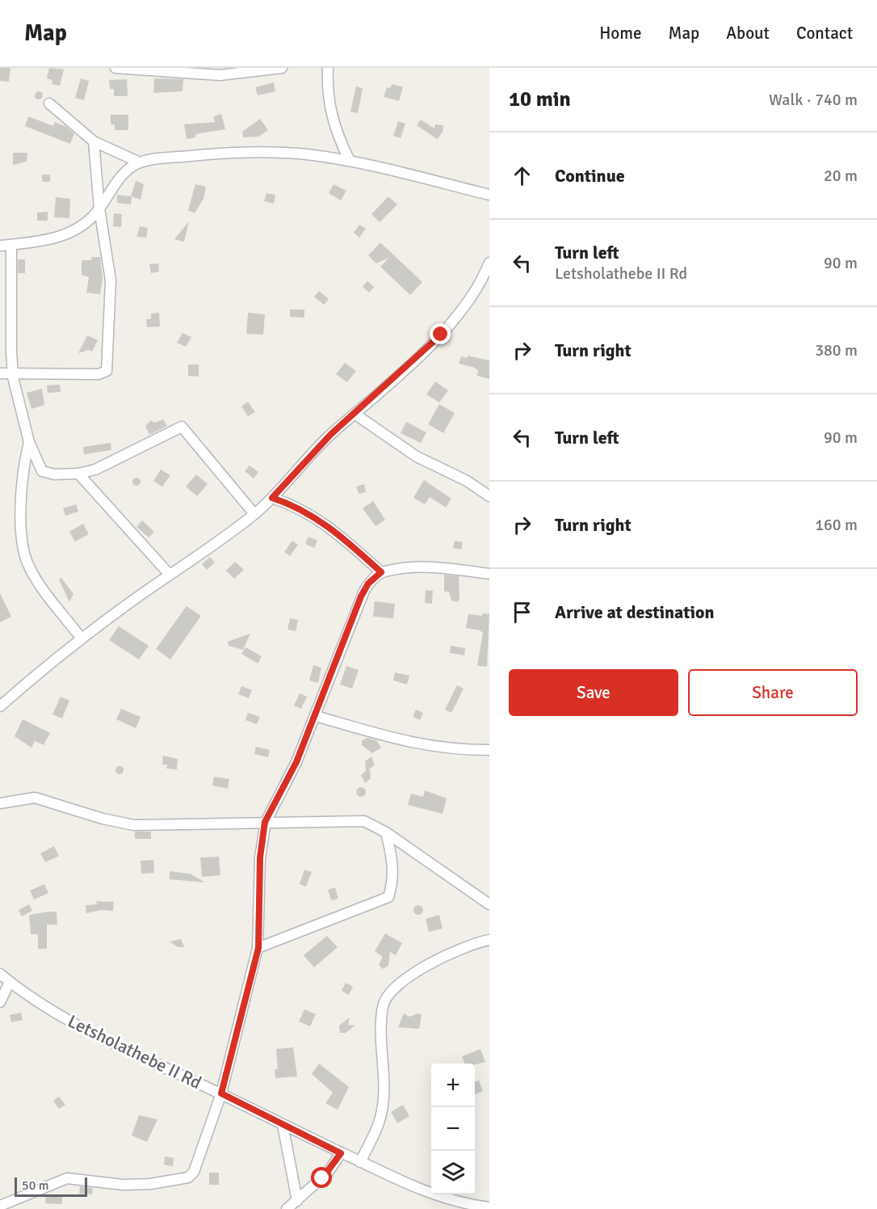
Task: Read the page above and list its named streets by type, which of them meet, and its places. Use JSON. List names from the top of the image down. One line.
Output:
{"streets":{"street":["Letsholathebe II Rd"]},"scale_bar":"50 m","page":{"header":"Map","nav":["Home","Map","About","Contact"],"heading":["10 min","Walk · 740 m"],"list":[["Continue","20 m"],["Turn left","Letsholathebe II Rd","90 m"],["Turn right","380 m"],["Turn left","90 m"],["Turn right","160 m"],"Arrive at destination"],"buttons":["Save","Share"],"map_buttons":["+","−"],"scale":"50 m"}}
